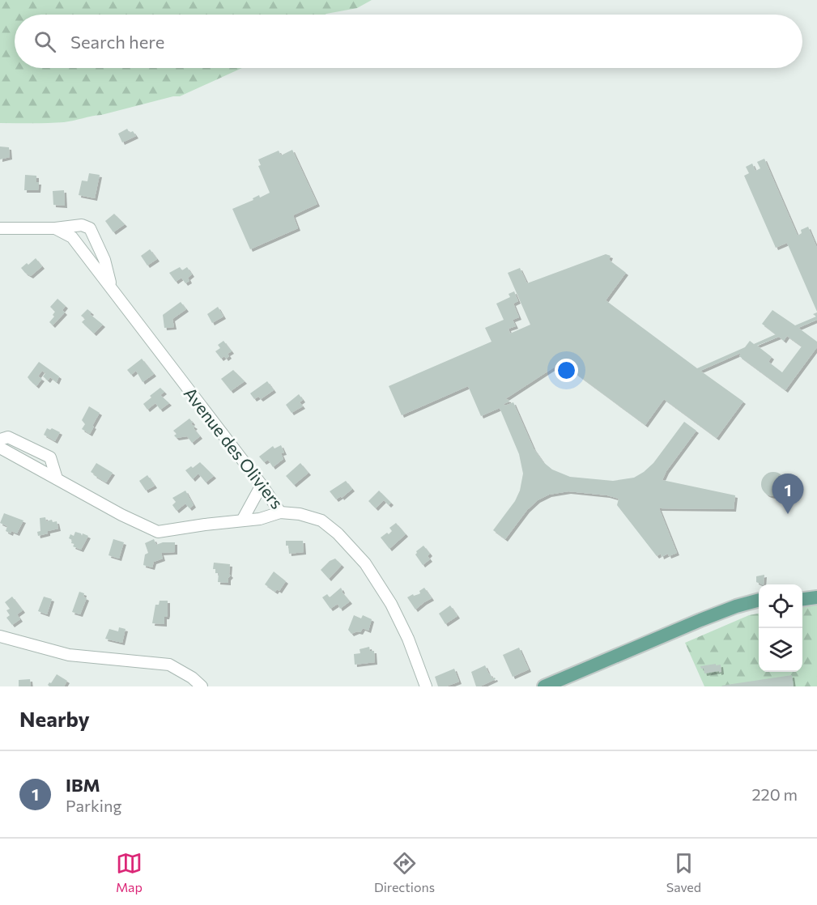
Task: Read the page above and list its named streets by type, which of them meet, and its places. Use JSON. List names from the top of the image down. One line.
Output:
{"streets":{"street":["Avenue des Oliviers"]},"page":{"search":"Search here","pins":"1","heading":"Nearby","list":[{"mark":"1","name":"IBM","note":"Parking","value":"220 m"}],"nav":["Map","Directions","Saved"]}}
